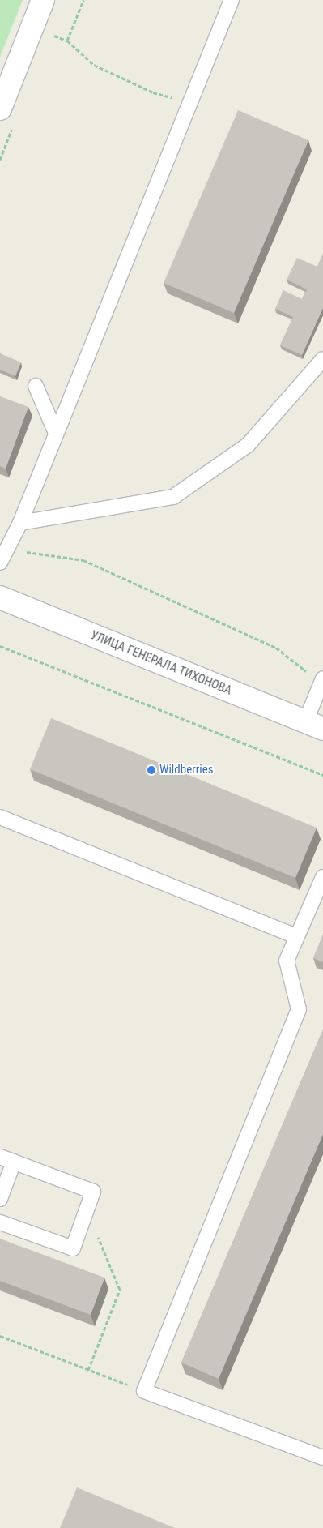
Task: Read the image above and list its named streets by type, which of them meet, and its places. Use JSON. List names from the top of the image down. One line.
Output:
{"streets":{"main road":["УЛИЦА ГЕНЕРАЛА ТИХОНОВА"]},"places":["Wildberries"]}
